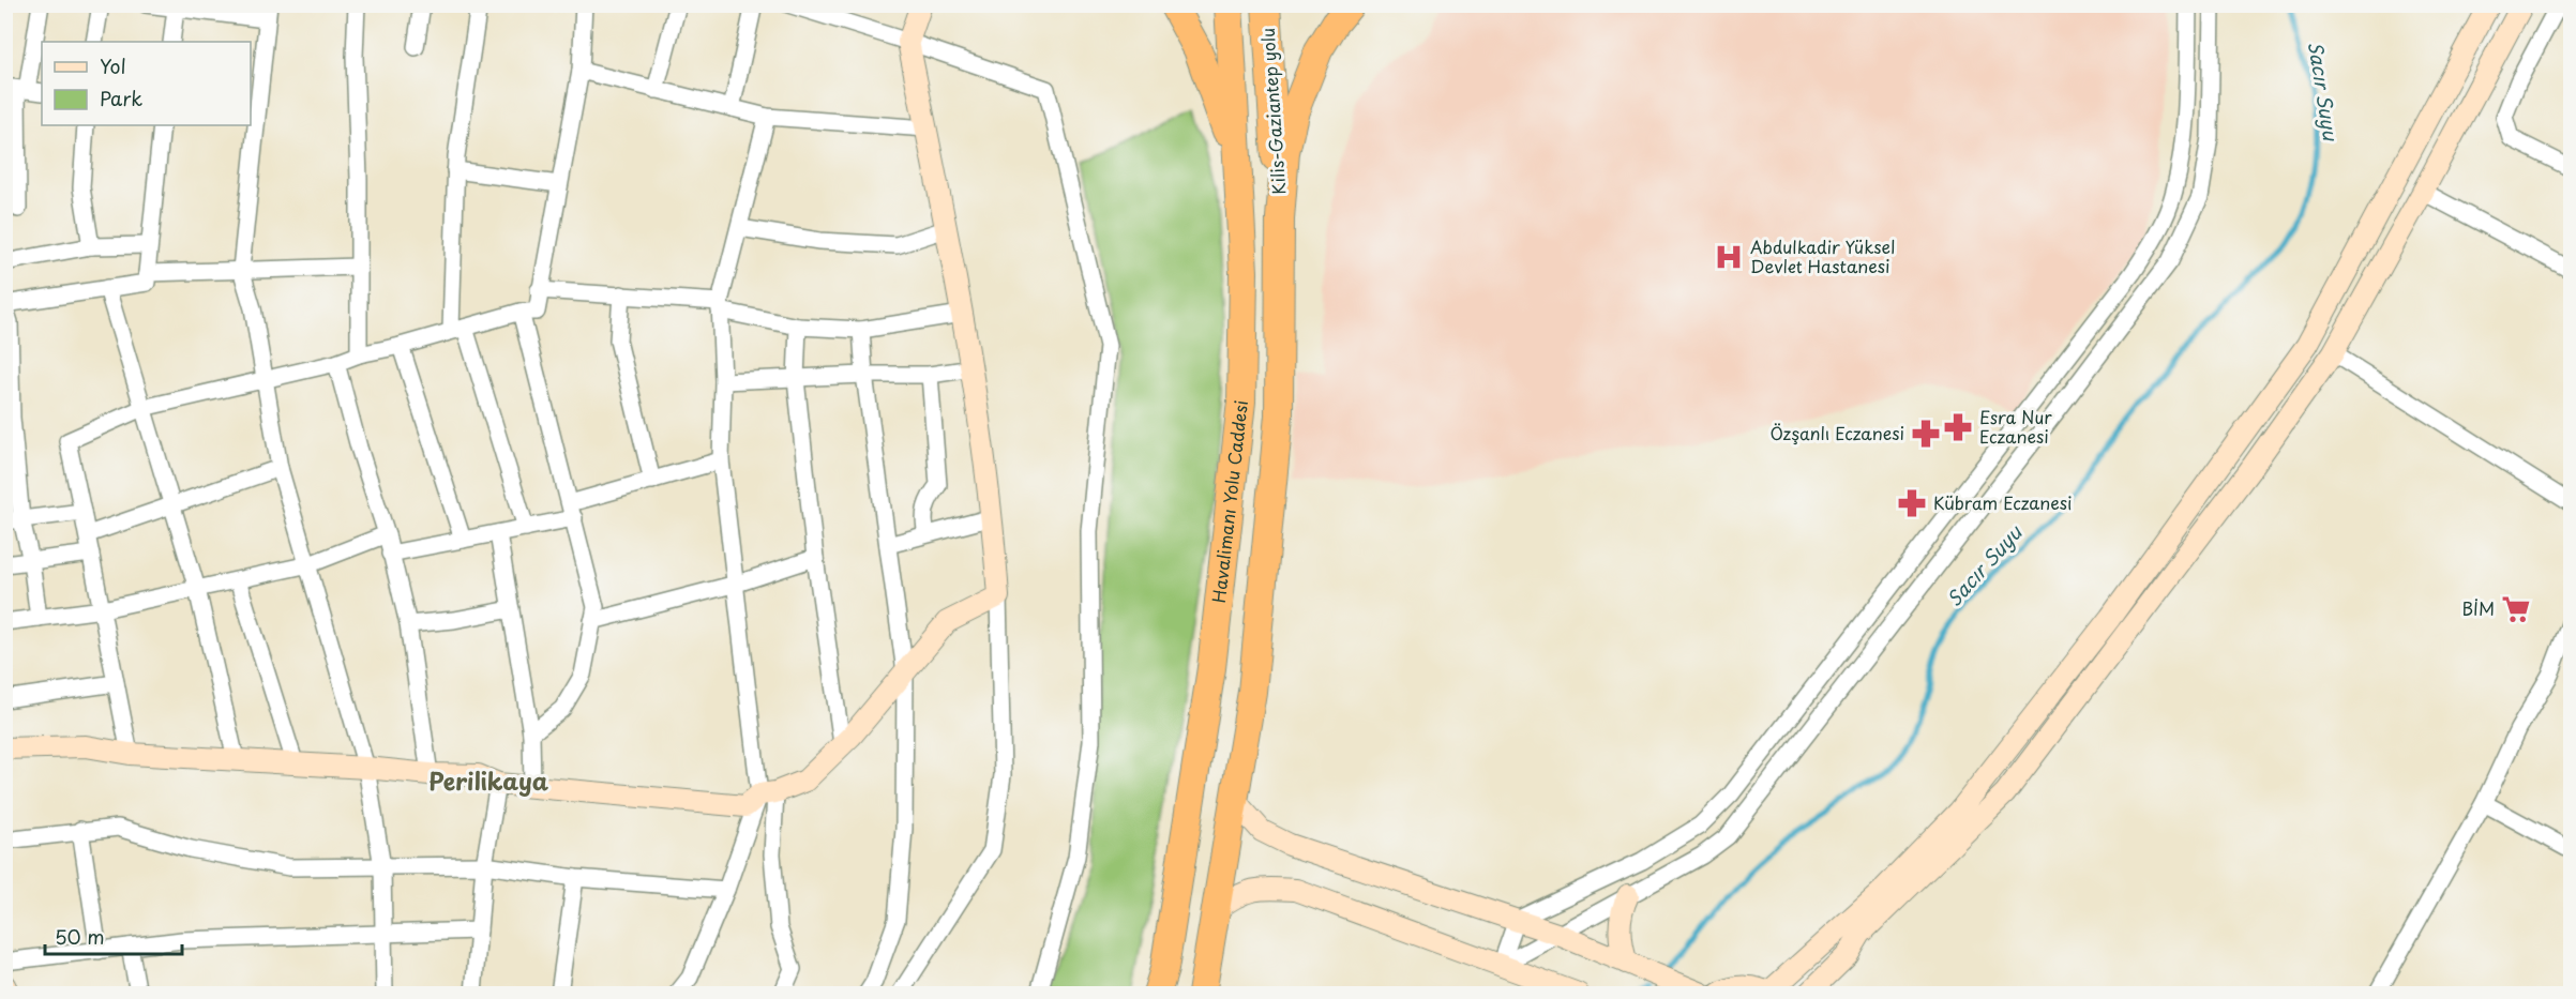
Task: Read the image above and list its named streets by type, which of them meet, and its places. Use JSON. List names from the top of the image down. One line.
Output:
{"streets":{"highway":["Kilis-Gaziantep yolu","Havalimanı Yolu Caddesi"]},"districts":["Perilikaya"],"water":["Sacır Suyu"],"places":{"hospital":["Abdulkadir Yüksel Devlet Hastanesi"],"pharmacy":["Esra Nur Eczanesi","Özşanlı Eczanesi","Kübram Eczanesi"],"supermarket":["BİM"]},"legend":["Yol","Park"],"scale_bar":"50 m"}
